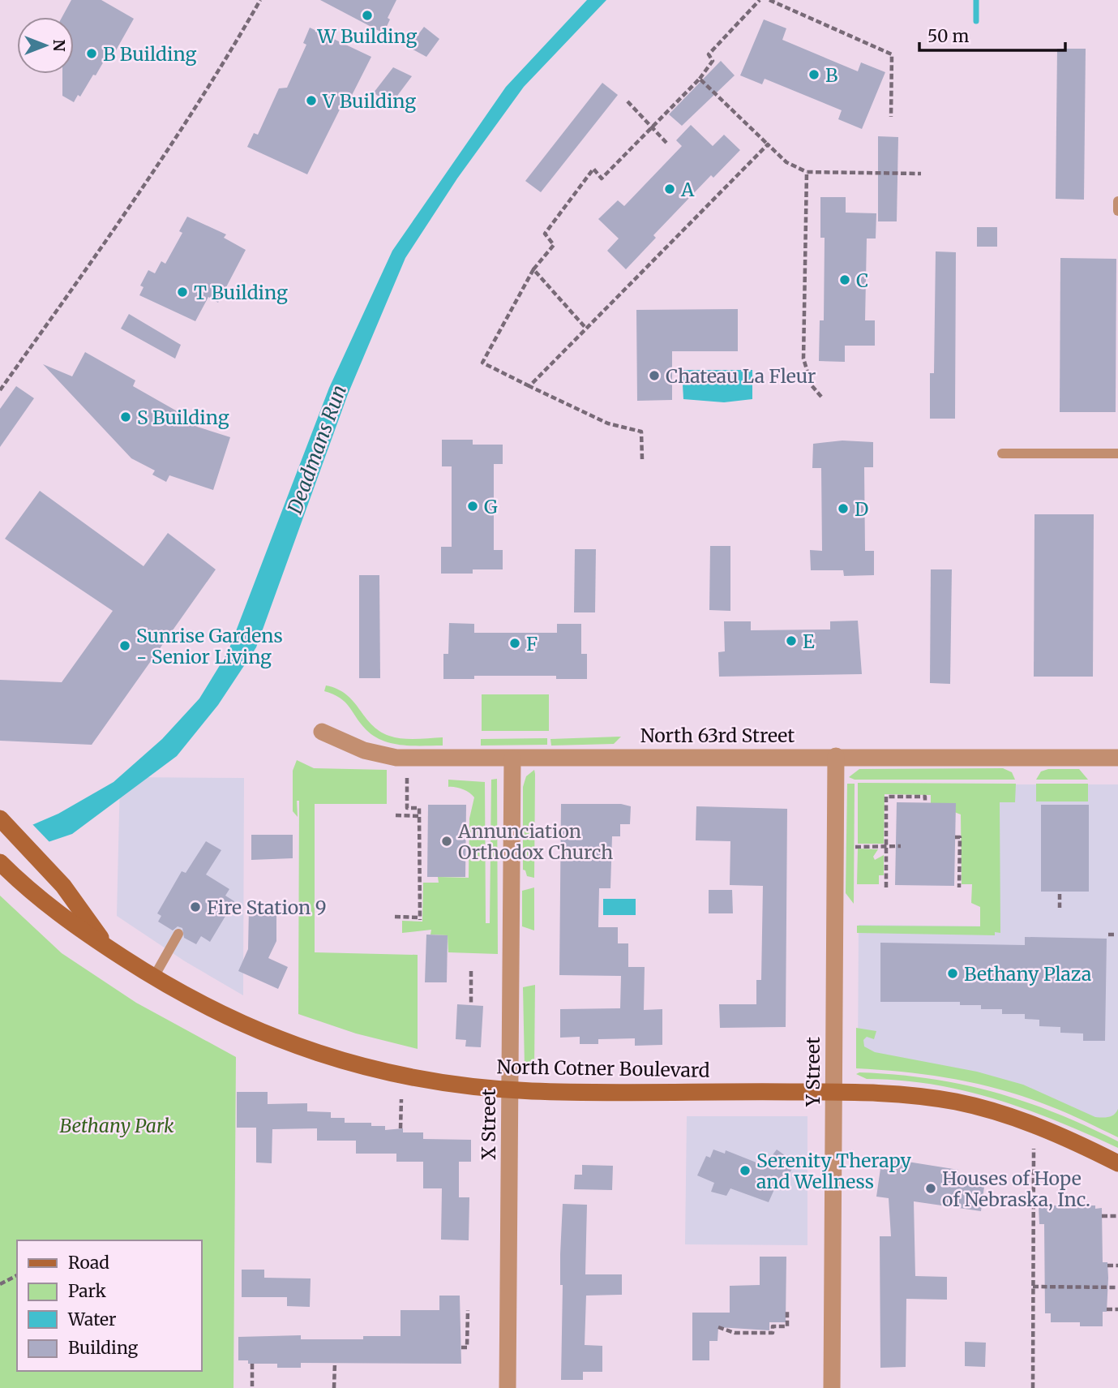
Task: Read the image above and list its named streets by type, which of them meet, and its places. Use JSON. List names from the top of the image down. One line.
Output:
{"streets":{"main road":["North Cotner Boulevard"],"street":["North 63rd Street","Y Street","X Street"]},"crossings":[["North 63rd Street","Y Street"],["North 63rd Street","X Street"],["North Cotner Boulevard","Y Street"],["North Cotner Boulevard","X Street"]],"water":["Deadmans Run"],"parks":["Bethany Park"],"places":["W Building","B Building","B","V Building","A","C","T Building","Chateau La Fleur","S Building","G","D","E","F","Sunrise Gardens - Senior Living","Annunciation Orthodox Church","Fire Station 9","Bethany Plaza","Serenity Therapy and Wellness","Houses of Hope of Nebraska, Inc."],"legend":["Road","Park","Water","Building"],"scale_bar":"50 m","north":"right"}
